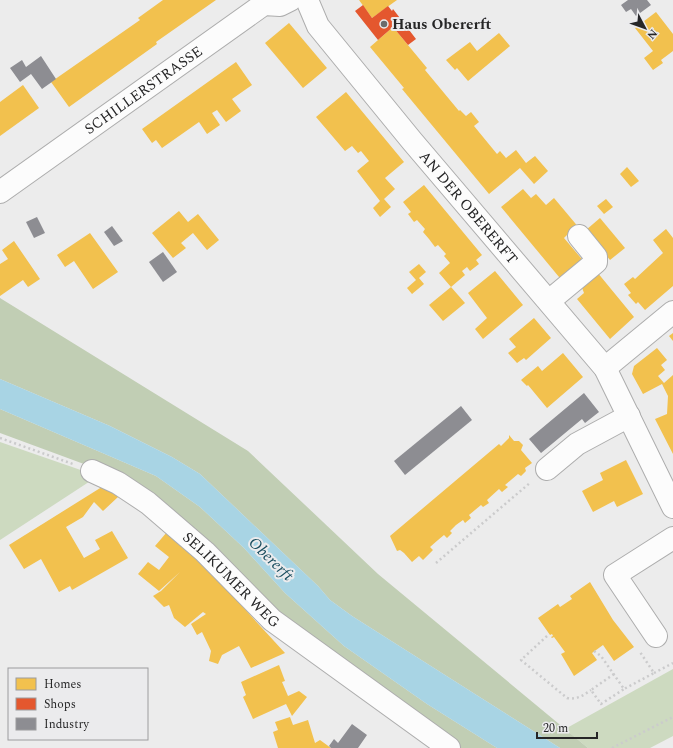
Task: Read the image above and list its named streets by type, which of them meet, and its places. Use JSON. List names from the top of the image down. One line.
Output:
{"streets":{"street":["SCHILLERSTRASSE","AN DER OBERERFT","SELIKUMER WEG"]},"water":["Obererft"],"places":["Haus Obererft"],"legend":["Homes","Shops","Industry"],"scale_bar":"20 m","north":"bottom right"}
